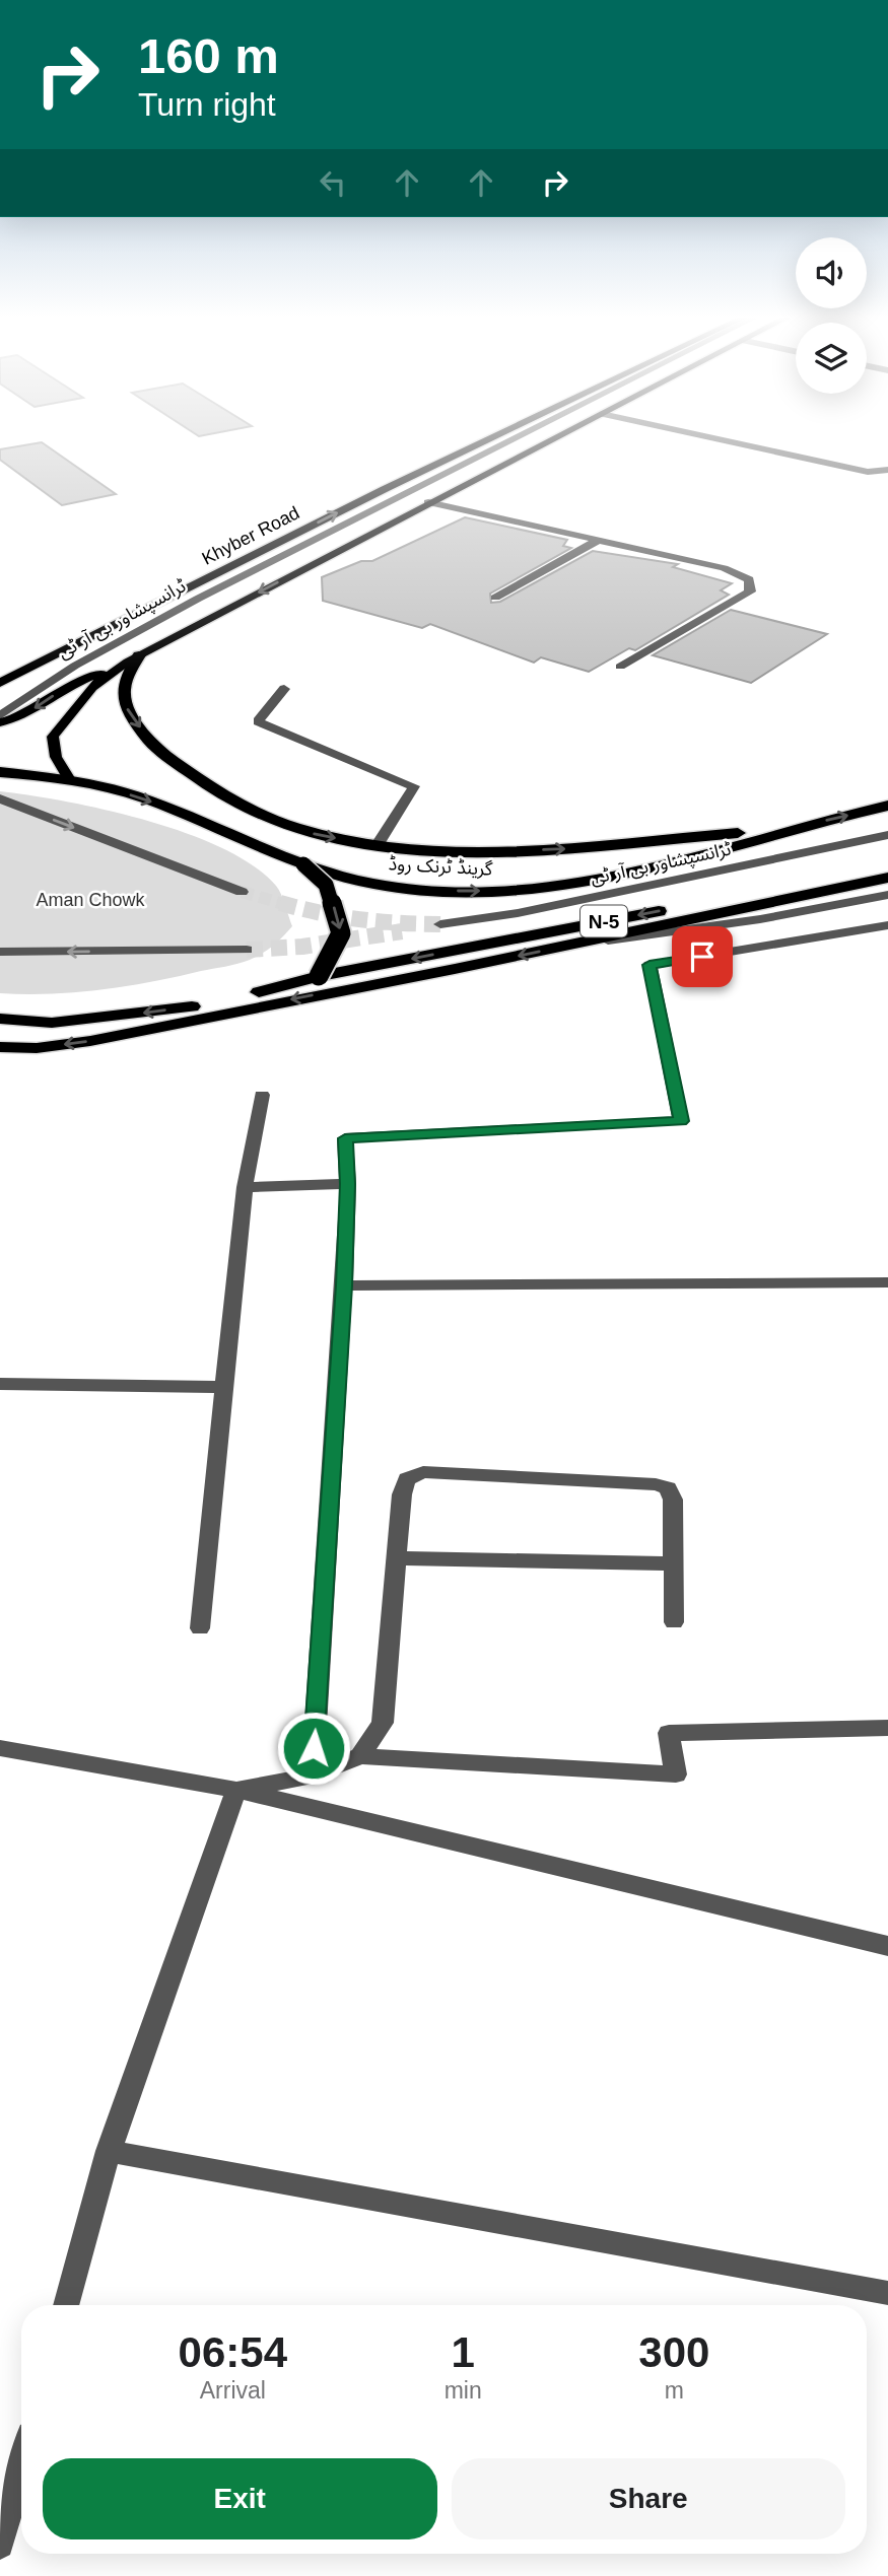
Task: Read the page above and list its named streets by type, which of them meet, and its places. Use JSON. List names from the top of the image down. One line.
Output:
{"streets":{"highway":["گرینڈ ٹرنک روڈ","N-5"],"main road":["Khyber Road"],"street":["ٹرانسپشاور بی آر ٹی"]},"parks":["Aman Chowk"],"page":{"turn":["160 m","Turn right"],"eta":["06:54","Arrival","1","min","300","m"],"buttons":["Exit","Share"]}}
